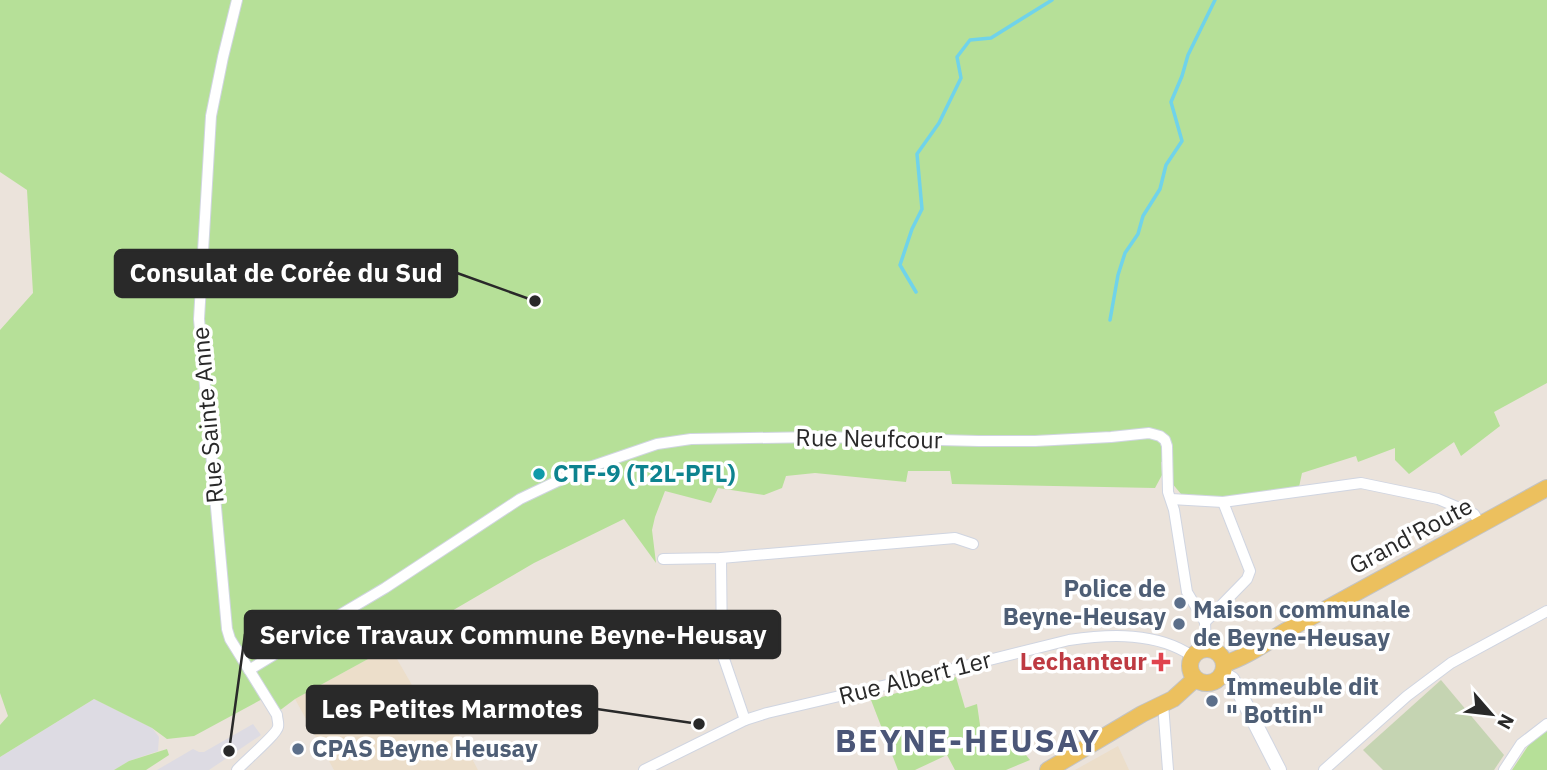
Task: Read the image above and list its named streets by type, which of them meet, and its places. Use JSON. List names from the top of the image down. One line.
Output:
{"streets":{"main road":["Grand'Route"],"street":["Rue Sainte Anne","Rue Neufcour","Rue Albert 1er"]},"crossings":[["Rue Sainte Anne","Rue Neufcour"],["Grand'Route","Rue Albert 1er"]],"districts":["BEYNE-HEUSAY"],"places":{"other":["Consulat de Corée du Sud","CTF-9 (T2L-PFL)","Police de Beyne-Heusay","Maison communale de Beyne-Heusay","Immeuble dit \" Bottin\"","Les Petites Marmotes","CPAS Beyne Heusay","Service Travaux Commune Beyne-Heusay"],"health":["Lechanteur"]},"north":"bottom right"}
